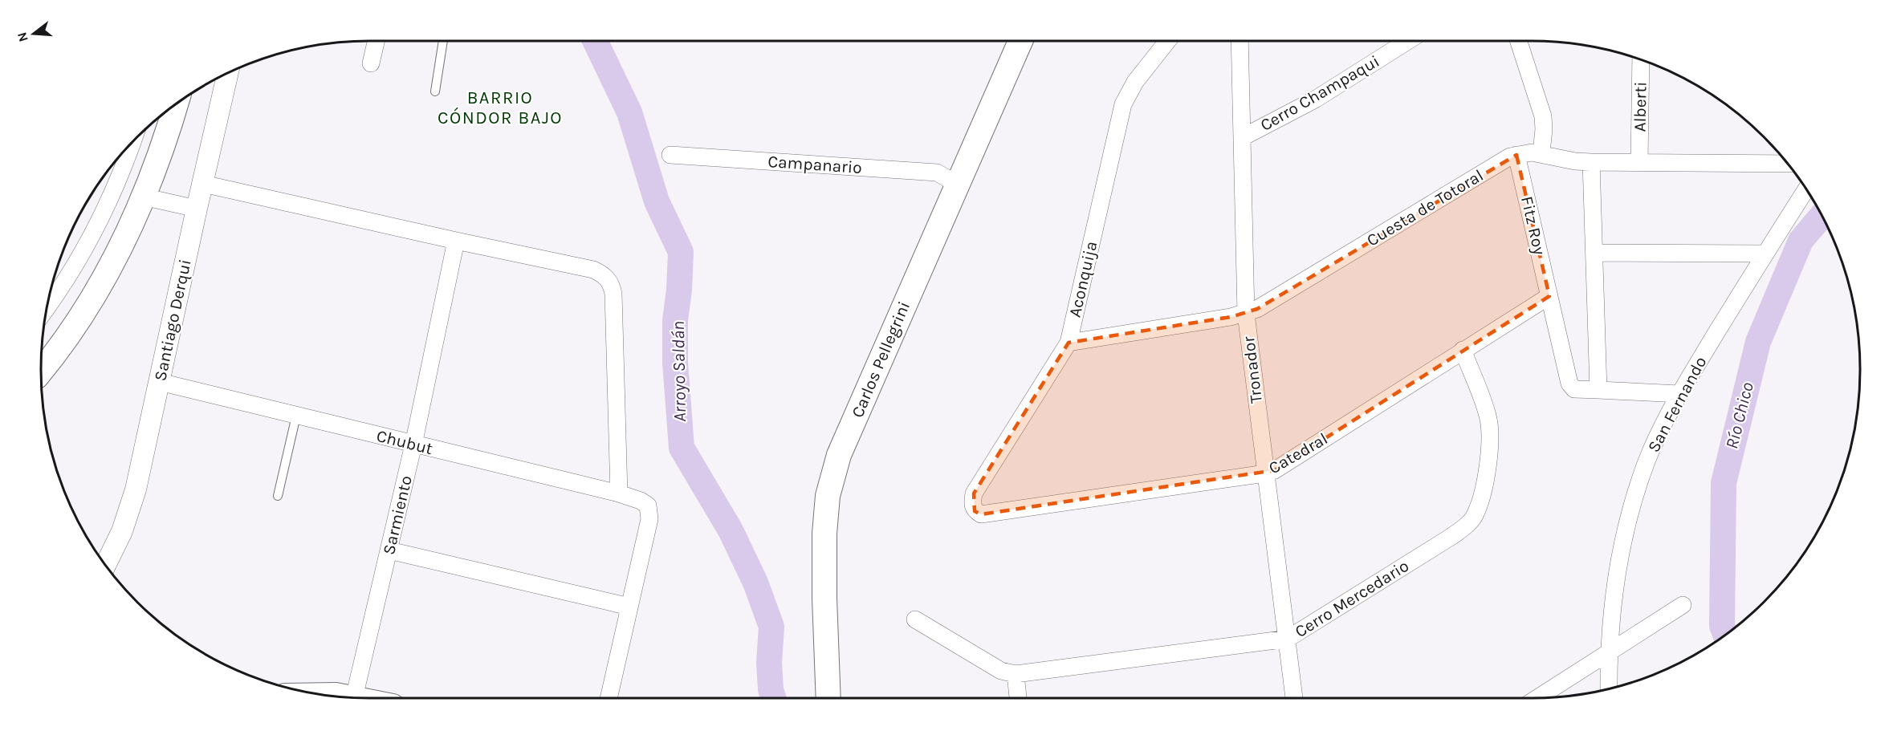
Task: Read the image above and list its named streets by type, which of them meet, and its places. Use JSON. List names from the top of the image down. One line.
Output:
{"streets":{"main road":["Carlos Pellegrini"],"street":["Cerro Champaqui","Alberti","Campanario","Cuesta de Totoral","Fitz Roy","Aconquija","Santiago Derqui","Tronador","San Fernando","Chubut","Catedral","Sarmiento","Cerro Mercedario"]},"crossings":[["Cerro Champaqui","Tronador"],["Alberti","Cuesta de Totoral"],["Campanario","Carlos Pellegrini"],["Cuesta de Totoral","Fitz Roy"],["Cuesta de Totoral","Aconquija"],["Cuesta de Totoral","Tronador"],["Fitz Roy","San Fernando"],["Fitz Roy","Catedral"],["Aconquija","Catedral"],["Santiago Derqui","Chubut"],["Tronador","Catedral"],["Tronador","Cerro Mercedario"],["Chubut","Sarmiento"],["Catedral","Cerro Mercedario"]],"districts":["BARRIO CÓNDOR BAJO"],"water":["Arroyo Saldán","Río Chico"],"north":"left"}
